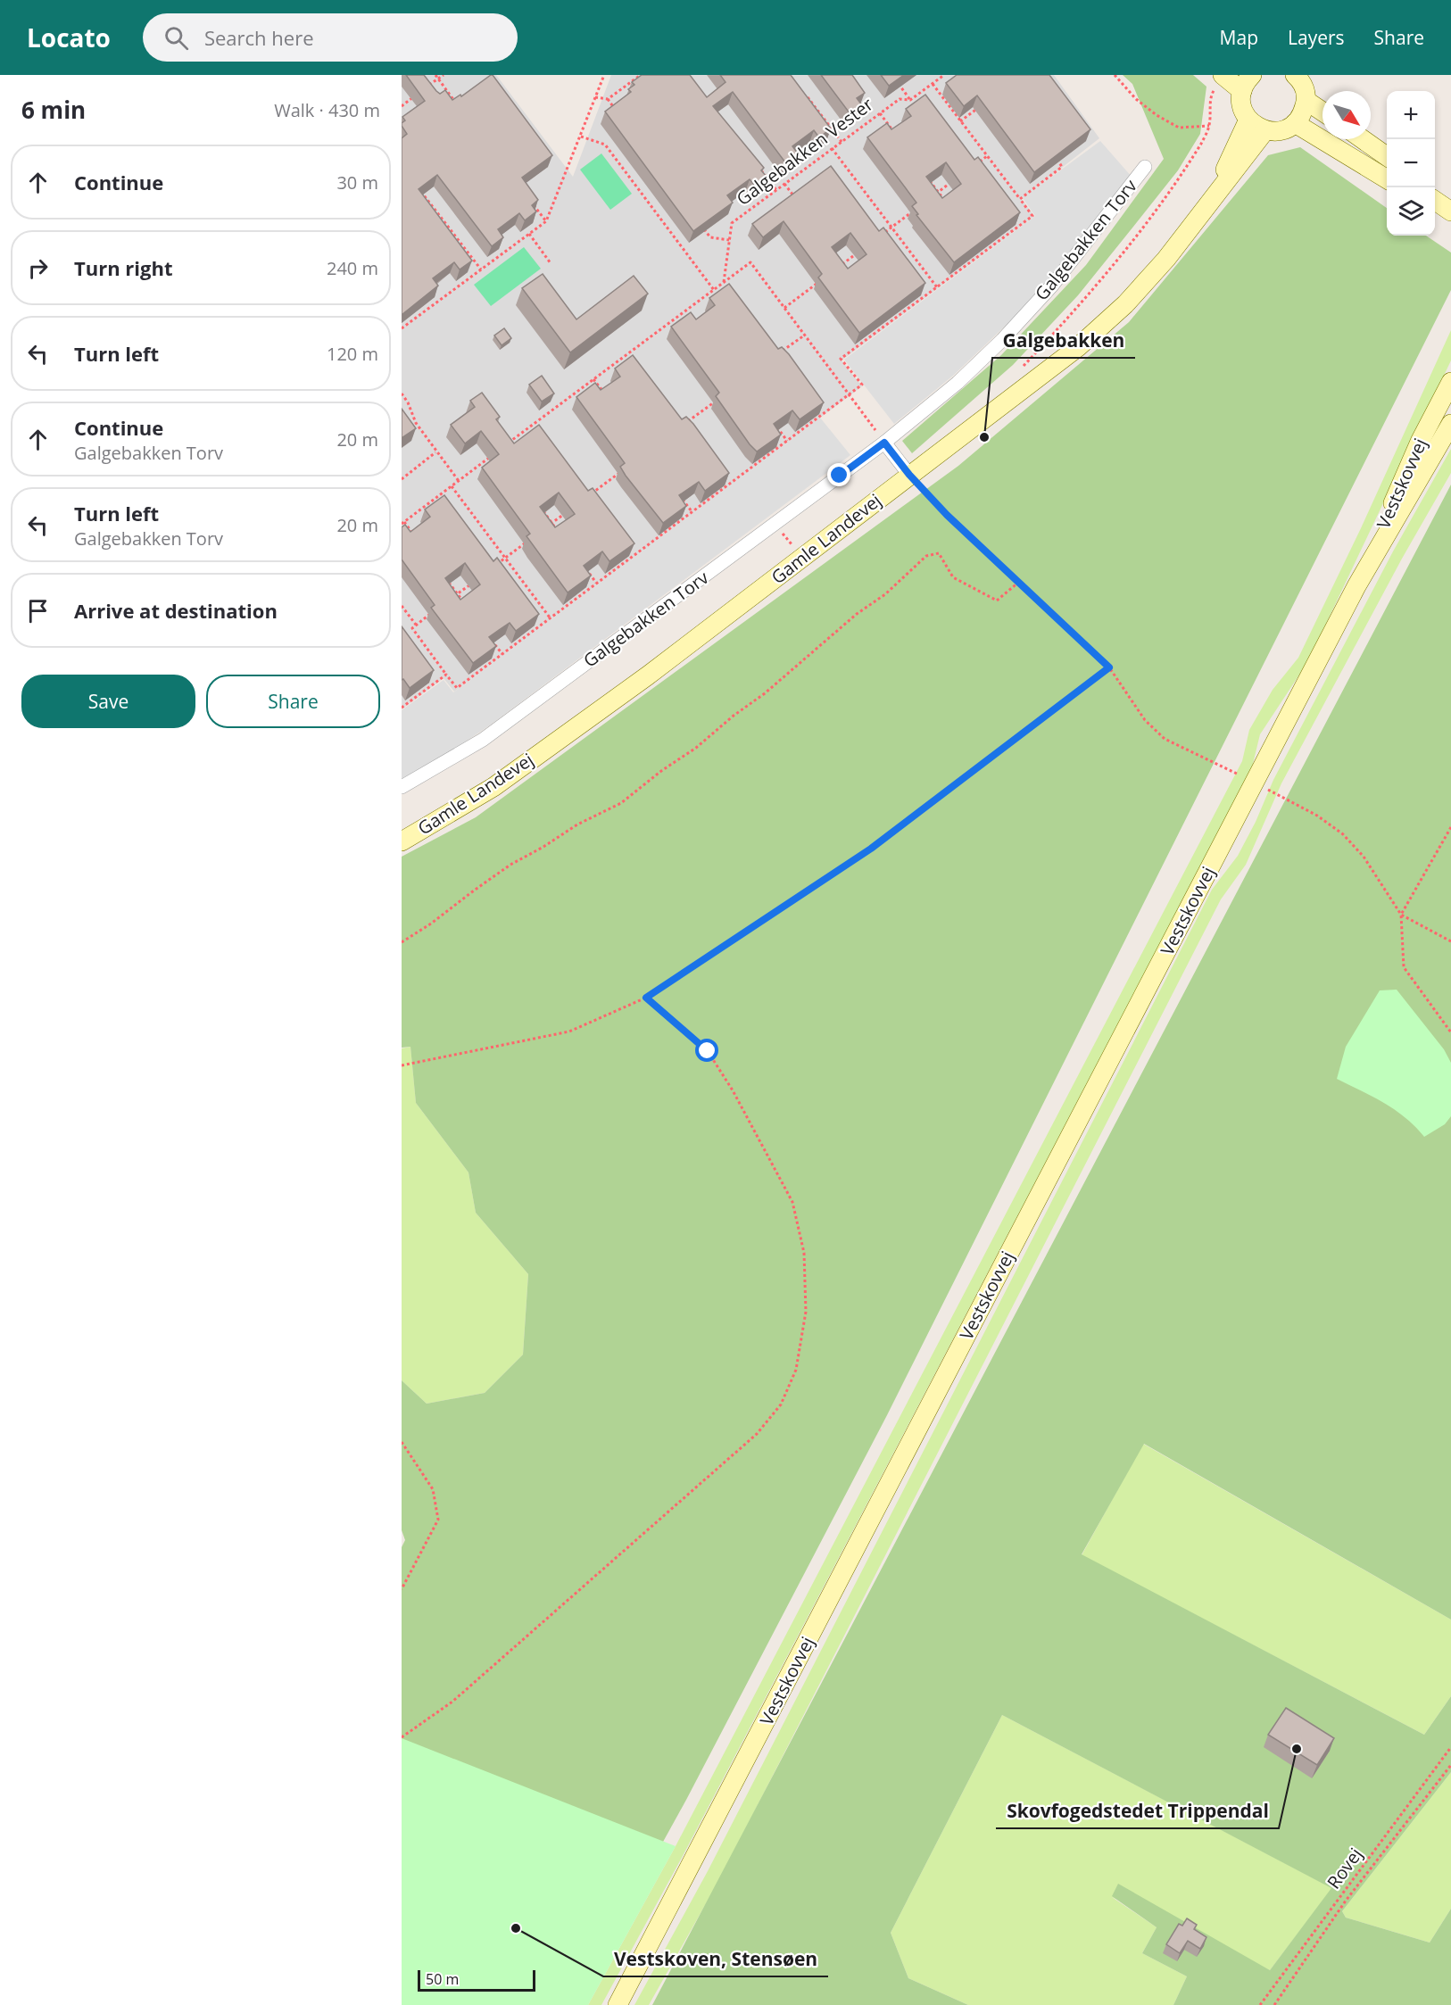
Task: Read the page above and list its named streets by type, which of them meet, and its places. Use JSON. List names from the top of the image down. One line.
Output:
{"streets":{"street":["Galgebakken Torv","Vestskovvej","Gamle Landevej"],"path":["Galgebakken Vester","Rovej"]},"places":["Galgebakken","Skovfogedstedet Trippendal","Vestskoven, Stensøen"],"scale_bar":"50 m","north":"bottom right","page":{"header":"Locato","search":"Search here","nav":["Map","Layers","Share"],"heading":["6 min","Walk · 430 m"],"map_buttons":["+","−"],"list":[["Continue","30 m"],["Turn right","240 m"],["Turn left","120 m"],["Continue","Galgebakken Torv","20 m"],["Turn left","Galgebakken Torv","20 m"],"Arrive at destination"],"buttons":["Save","Share"],"scale":"50 m"}}
